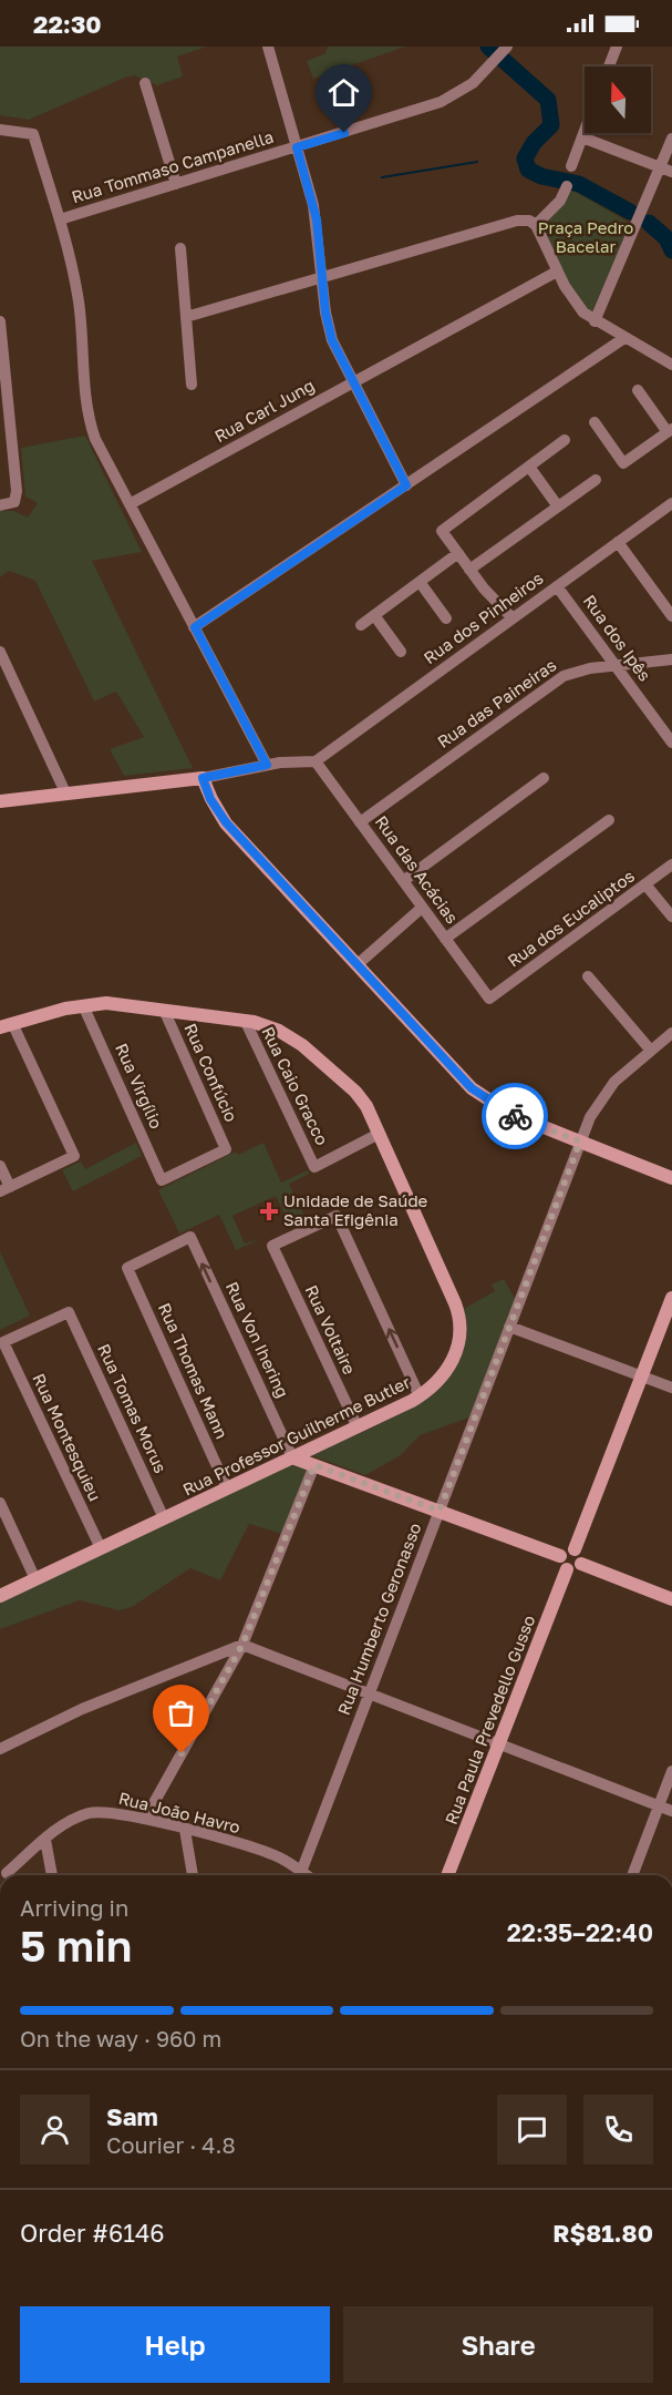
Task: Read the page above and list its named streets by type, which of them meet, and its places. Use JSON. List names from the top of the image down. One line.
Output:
{"streets":{"main road":["Rua Professor Guilherme Butler","Rua Paula Prevedello Gusso"],"street":["Rua Tommaso Campanella","Rua Carl Jung","Rua dos Pinheiros","Rua dos Ipês","Rua das Paineiras","Rua das Acácias","Rua dos Eucaliptos","Rua Confúcio","Rua Virgílio","Rua Caio Gracco","Rua Voltaire","Rua Von Ihering","Rua Thomas Mann","Rua Tomas Morus","Rua Montesquieu","Rua Humberto Geronasso","Rua João Havro"]},"crossings":[["Rua dos Pinheiros","Rua dos Ipês"],["Rua dos Pinheiros","Rua das Acácias"],["Rua dos Ipês","Rua das Paineiras"],["Rua das Paineiras","Rua das Acácias"],["Rua das Acácias","Rua dos Eucaliptos"],["Rua Confúcio","Rua Virgílio"],["Rua Confúcio","Rua Professor Guilherme Butler"],["Rua Virgílio","Rua Professor Guilherme Butler"],["Rua Caio Gracco","Rua Professor Guilherme Butler"],["Rua Voltaire","Rua Professor Guilherme Butler"],["Rua Von Ihering","Rua Thomas Mann"],["Rua Von Ihering","Rua Professor Guilherme Butler"],["Rua Thomas Mann","Rua Professor Guilherme Butler"],["Rua Tomas Morus","Rua Professor Guilherme Butler"],["Rua Tomas Morus","Rua Montesquieu"],["Rua Professor Guilherme Butler","Rua Montesquieu"],["Rua Humberto Geronasso","Rua João Havro"]],"one_way":["Rua Von Ihering"],"parks":["Praça Pedro Bacelar"],"places":{"health":["Unidade de Saúde Santa Efigênia"]},"north":"top","page":{"status":"22:30","heading":["5 min","Arriving in","22:35–22:40"],"panel":["Sam","Courier · 4.8","Order #6146","R$81.80"],"bar":"On the way · 960 m","buttons":["Help","Share"]}}
